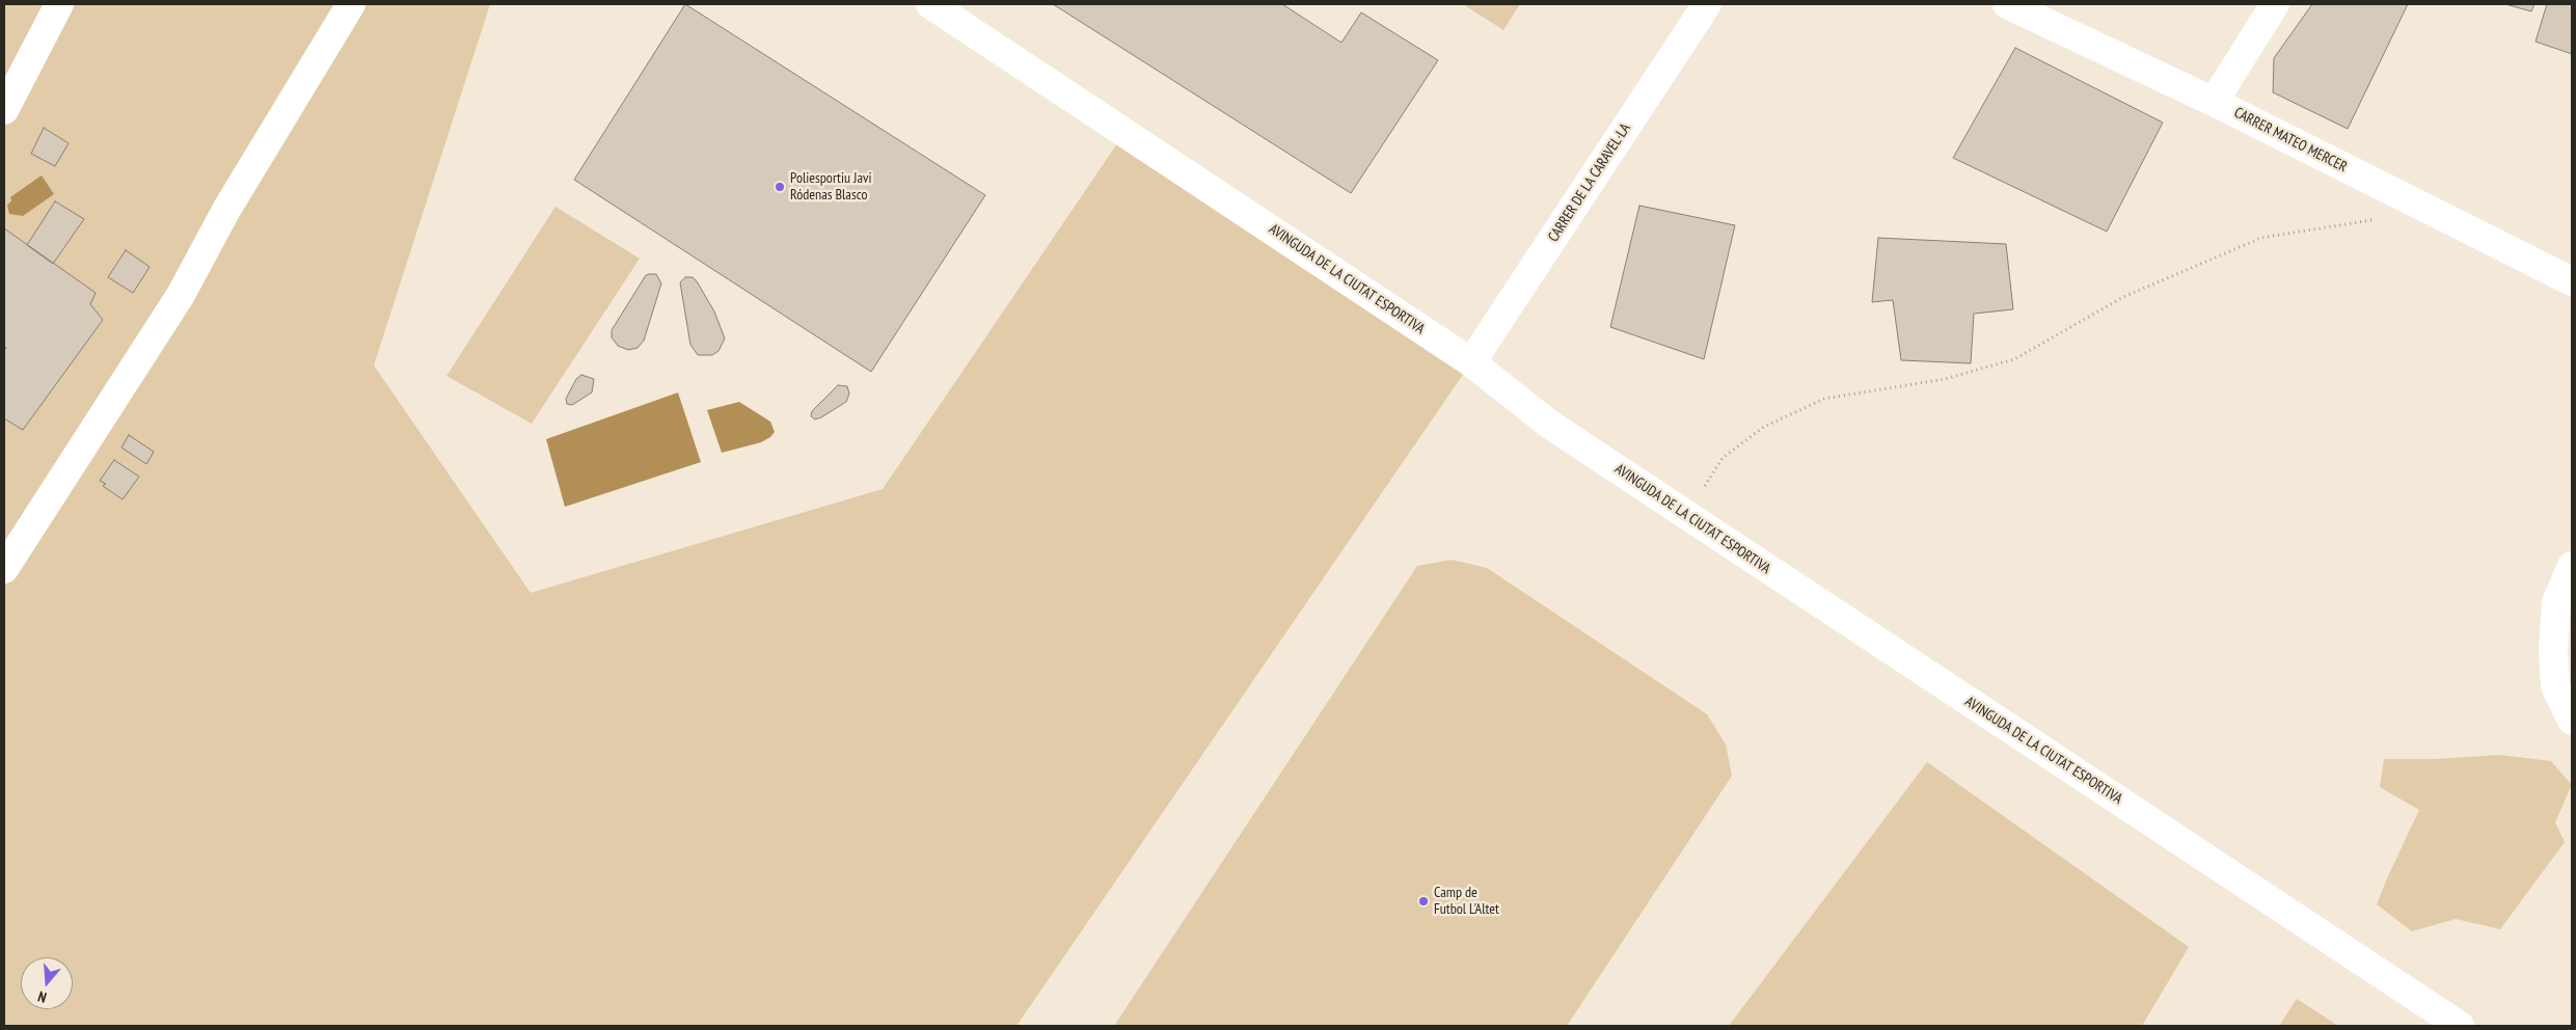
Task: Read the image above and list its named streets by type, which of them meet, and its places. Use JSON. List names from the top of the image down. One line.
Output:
{"streets":{"street":["CARRER MATEO MERCER","CARRER DE LA CARAVEL·LA","AVINGUDA DE LA CIUTAT ESPORTIVA"]},"crossings":[["CARRER DE LA CARAVEL·LA","AVINGUDA DE LA CIUTAT ESPORTIVA"]],"places":["Poliesportiu Javi Ródenas Blasco","Camp de Futbol L'Altet"],"north":"bottom"}
